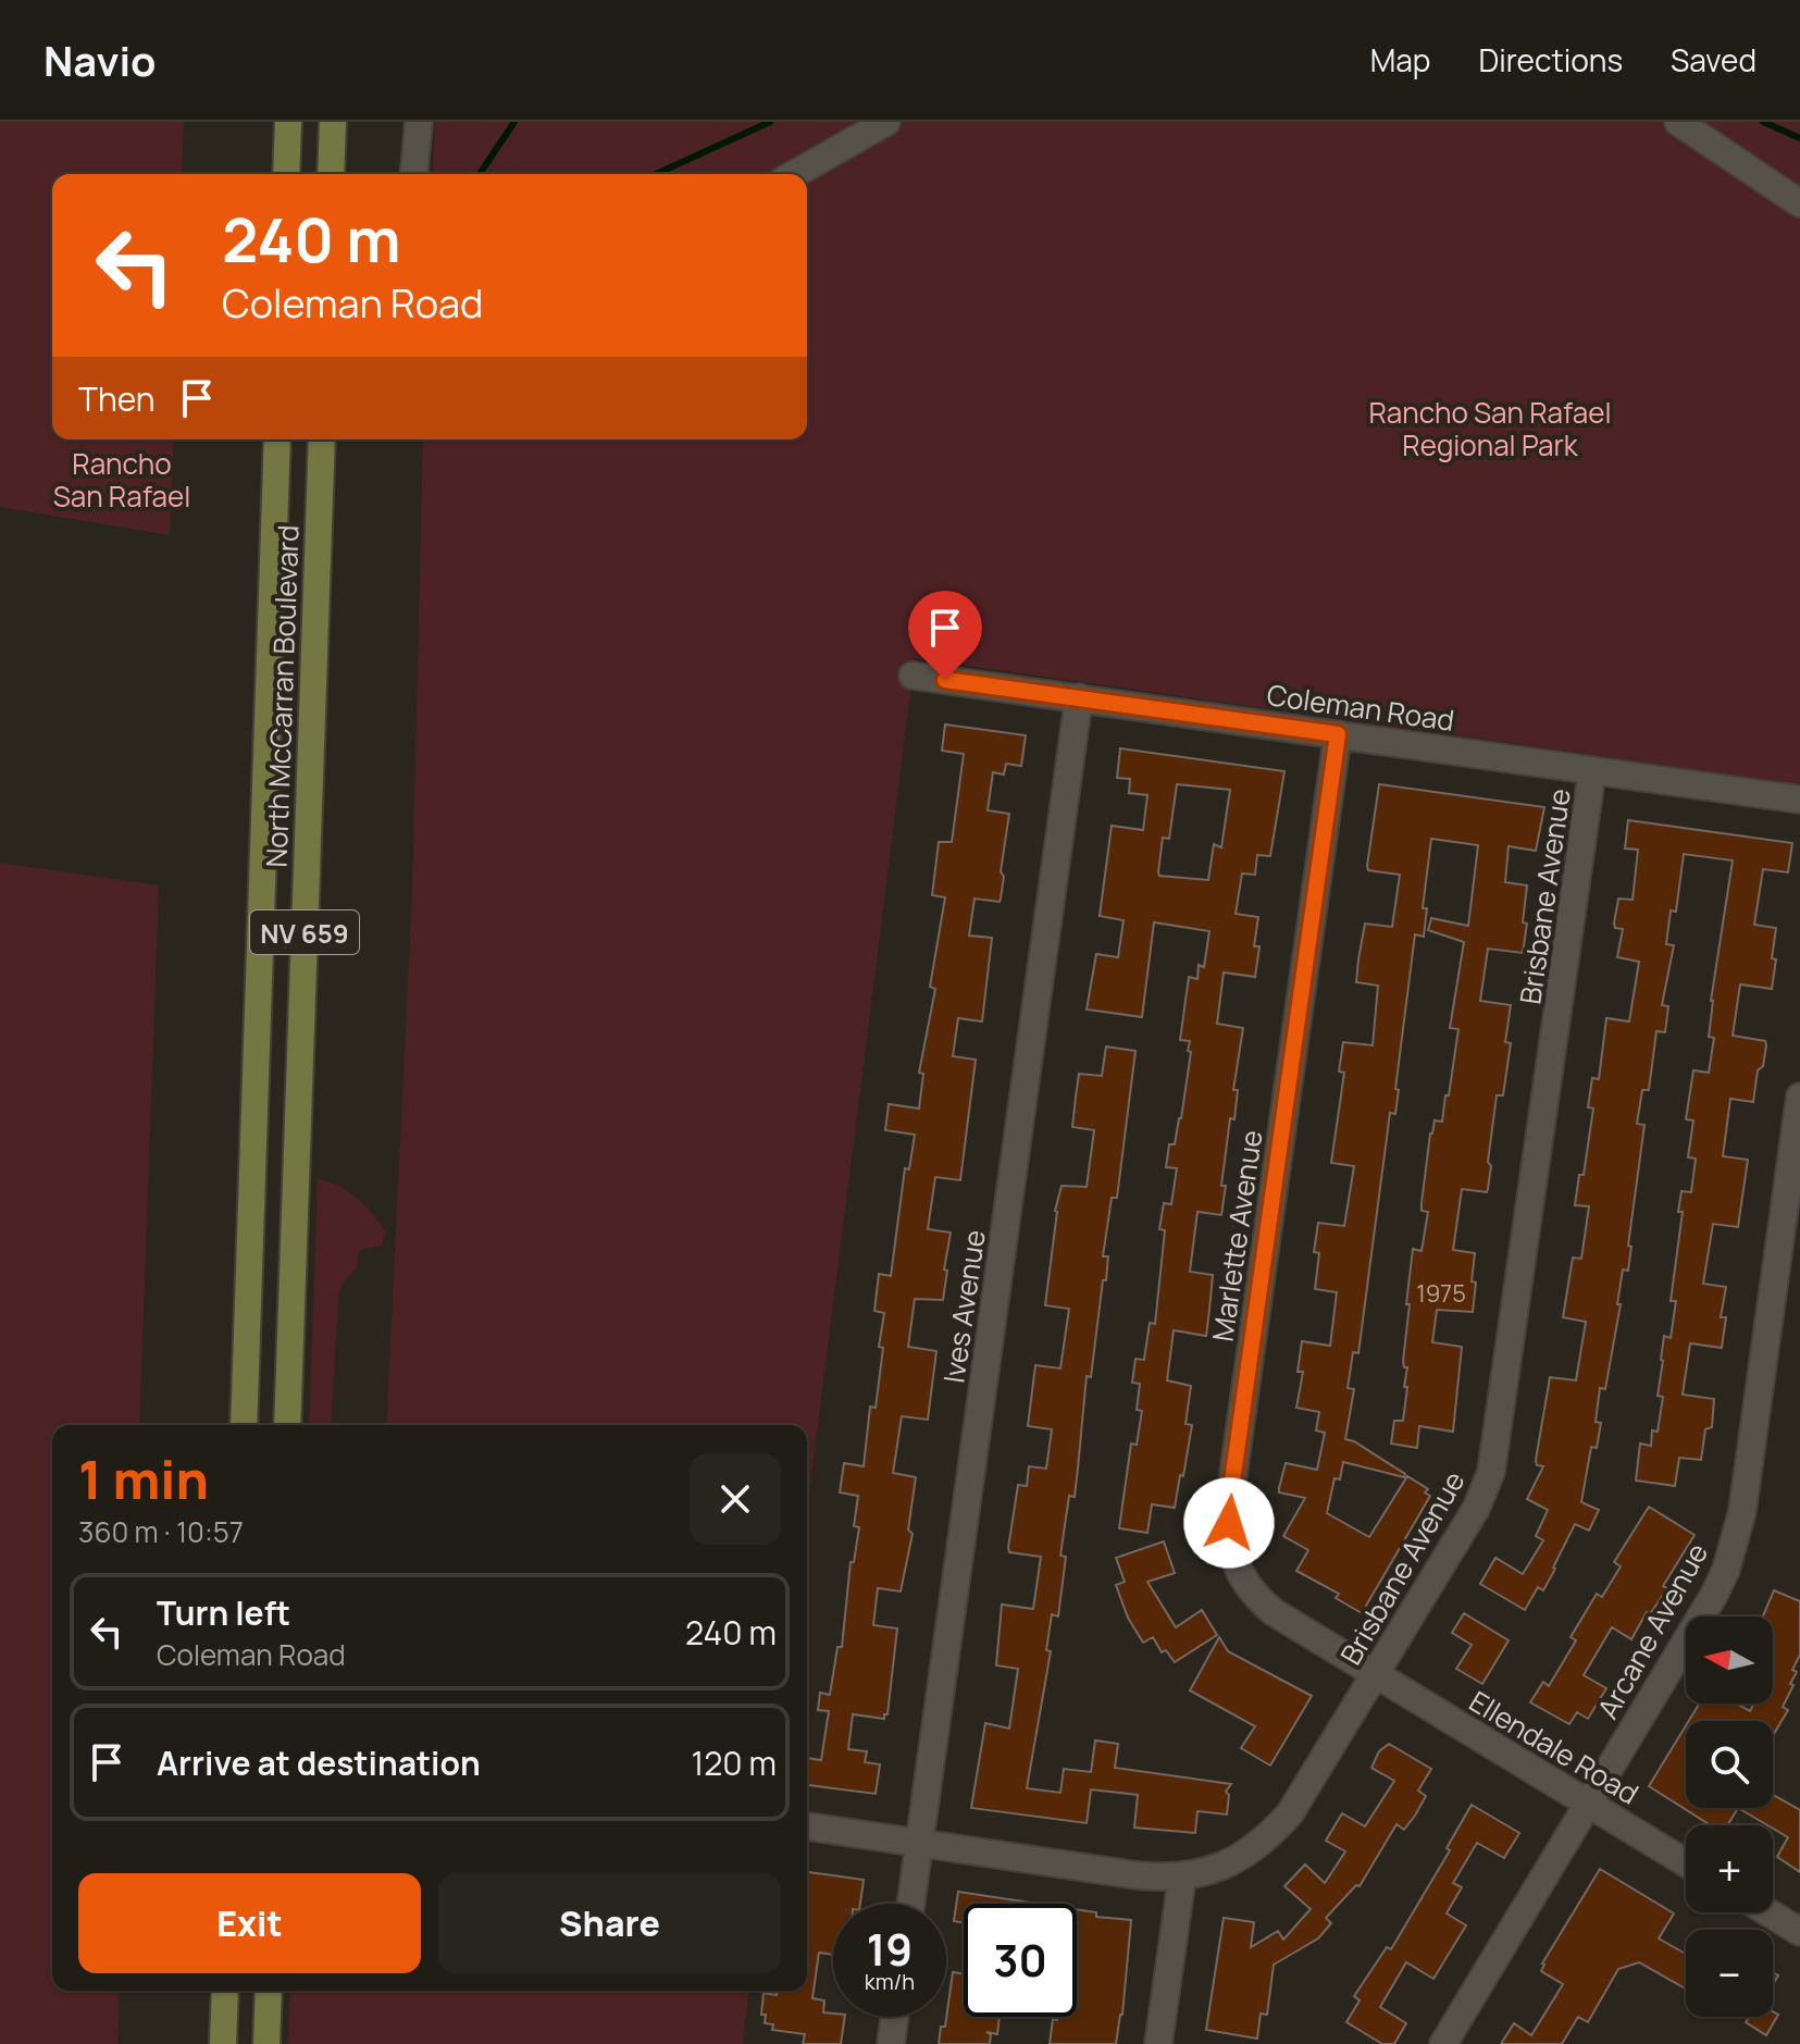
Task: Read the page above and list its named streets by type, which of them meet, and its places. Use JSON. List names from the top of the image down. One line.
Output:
{"streets":{"main road":["North McCarran Boulevard","NV 659"],"street":["Coleman Road","Brisbane Avenue","Marlette Avenue","Ives Avenue","Arcane Avenue","Ellendale Road"]},"crossings":[["Coleman Road","Brisbane Avenue"],["Coleman Road","Marlette Avenue"],["Coleman Road","Ives Avenue"],["Brisbane Avenue","Marlette Avenue"],["Brisbane Avenue","Ives Avenue"],["Brisbane Avenue","Ellendale Road"],["Marlette Avenue","Ellendale Road"],["Arcane Avenue","Ellendale Road"]],"parks":["Rancho San Rafael Regional Park","Rancho San Rafael"],"house_numbers":["1975"],"north":"left","page":{"header":"Navio","nav":["Map","Directions","Saved"],"turn":["240 m","Coleman Road"],"then":"Then","heading":["1 min","360 m · 10:57"],"list":[{"name":"Turn left","note":"Coleman Road","value":"240 m"},{"name":"Arrive at destination","value":"120 m"}],"map_buttons":["+","−"],"buttons":["Exit","Share"],"speed":"19 km/h","limit":"30"}}
